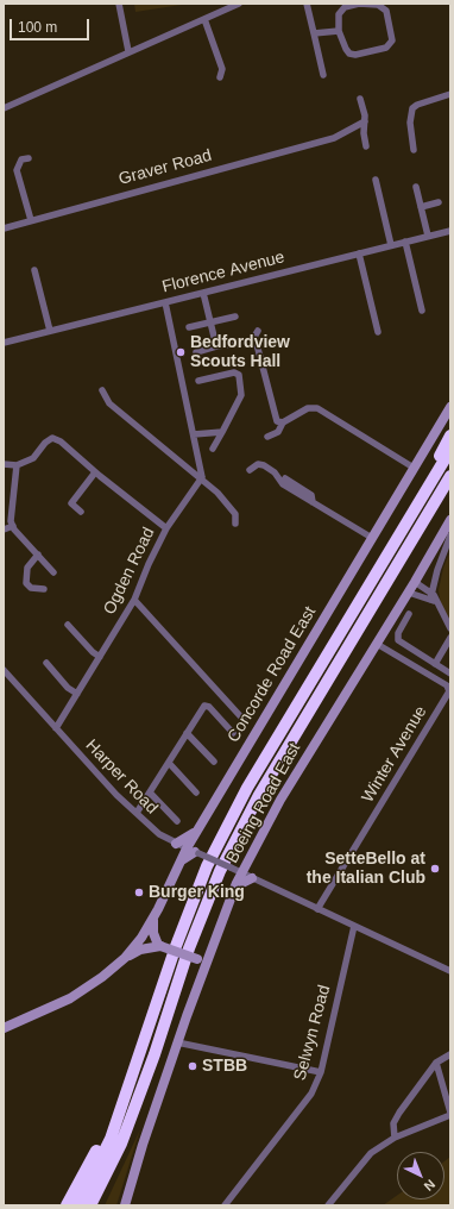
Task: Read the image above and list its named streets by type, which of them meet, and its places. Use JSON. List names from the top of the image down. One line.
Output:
{"streets":{"main road":["Concorde Road East","Boeing Road East"],"street":["Graver Road","Florence Avenue","Ogden Road","Winter Avenue","Harper Road","Selwyn Road"]},"crossings":[["Ogden Road","Harper Road"],["Concorde Road East","Harper Road"],["Winter Avenue","Harper Road"],["Winter Avenue","Boeing Road East"],["Harper Road","Boeing Road East"],["Harper Road","Selwyn Road"]],"places":["Bedfordview Scouts Hall","SetteBello at the Italian Club","Burger King","STBB"],"scale_bar":"100 m","north":"bottom right"}
